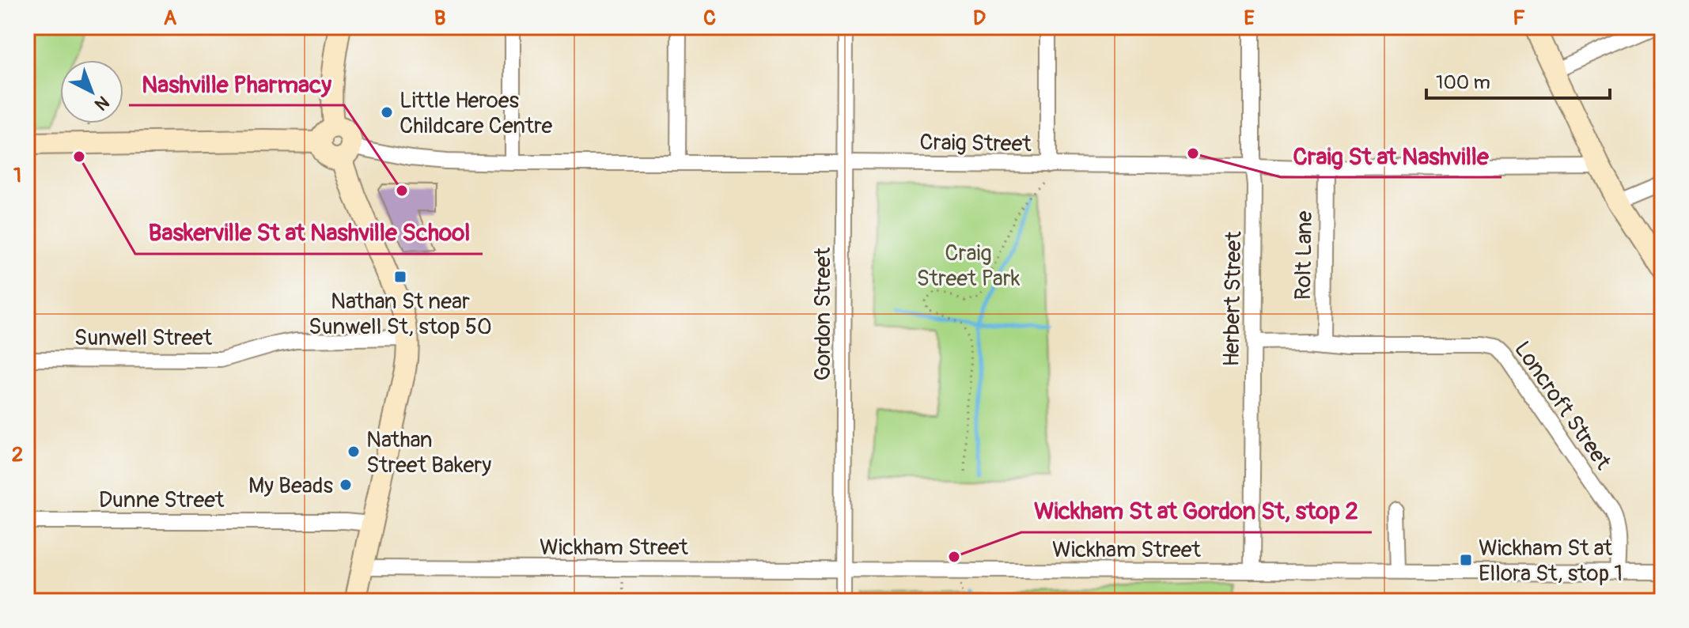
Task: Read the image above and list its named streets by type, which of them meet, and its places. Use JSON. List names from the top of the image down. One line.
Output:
{"streets":{"street":["Craig Street","Rolt Lane","Herbert Street","Gordon Street","Sunwell Street","Loncroft Street","Dunne Street","Wickham Street"]},"crossings":[["Craig Street","Rolt Lane"],["Craig Street","Herbert Street"],["Craig Street","Gordon Street"],["Rolt Lane","Loncroft Street"],["Herbert Street","Loncroft Street"],["Herbert Street","Wickham Street"],["Gordon Street","Wickham Street"],["Loncroft Street","Wickham Street"]],"parks":["Craig Street Park"],"places":{"other":["Little Heroes Childcare Centre","Craig St at Nashville","Baskerville St at Nashville School","Nashville Pharmacy","Nathan Street Bakery","My Beads","Wickham St at Gordon St, stop 2"],"transit":["Nathan St near Sunwell St, stop 50","Wickham St at Ellora St, stop 1"]},"scale_bar":"100 m","north":"bottom right","grid":{"columns":["A","B","C","D","E","F"],"rows":["1","2"]}}
